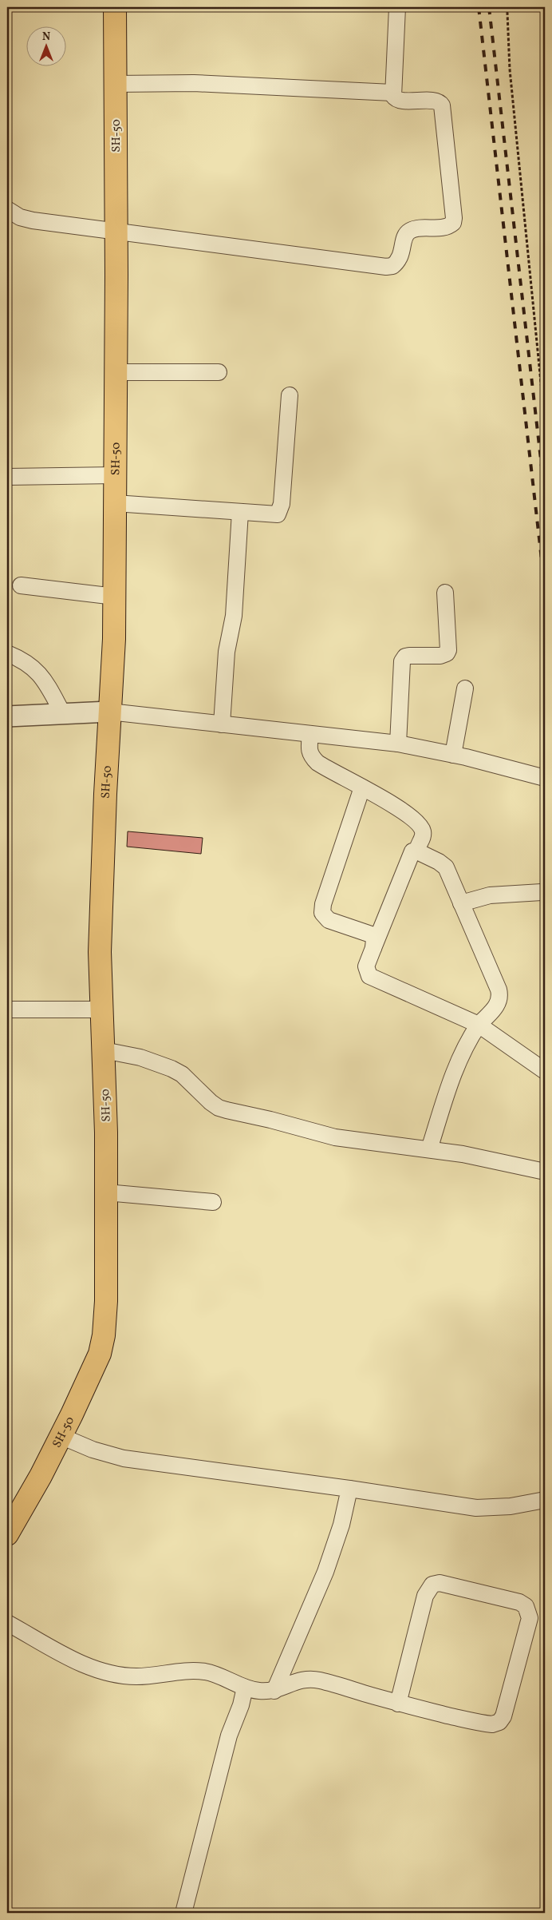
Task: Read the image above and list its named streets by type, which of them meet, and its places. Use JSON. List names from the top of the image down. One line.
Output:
{"streets":{"main road":["SH-50"]},"north":"top"}
